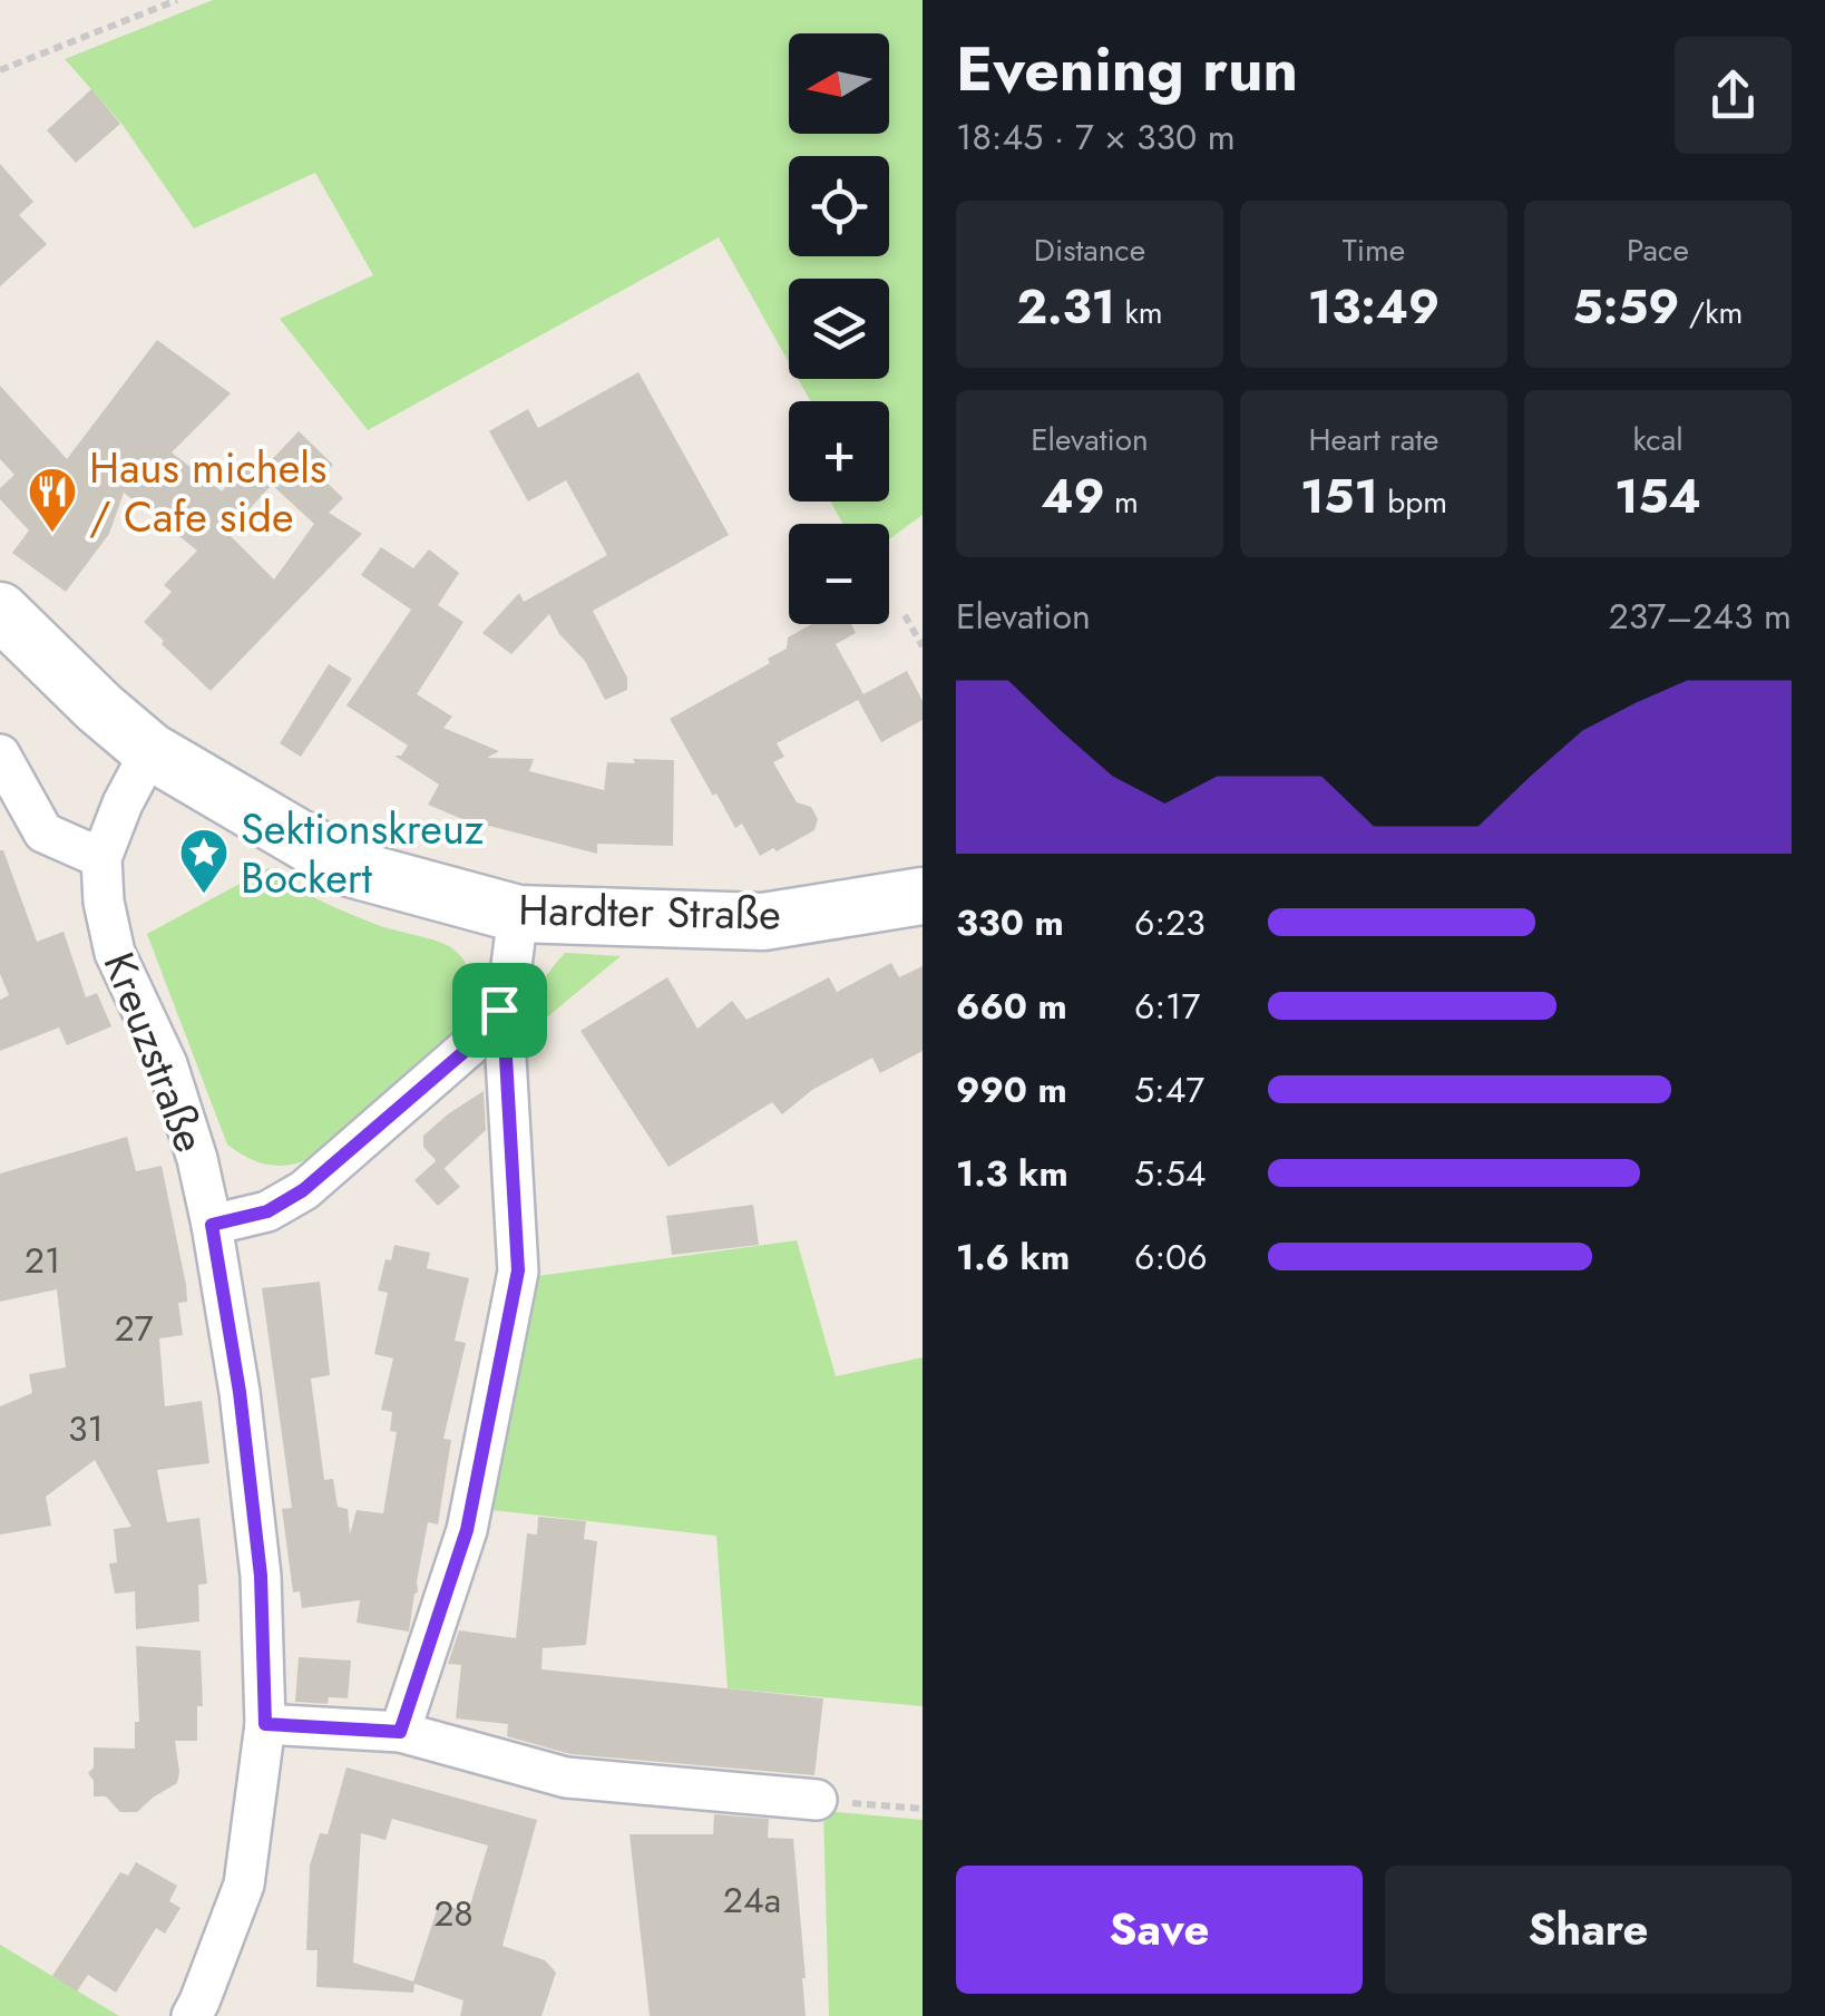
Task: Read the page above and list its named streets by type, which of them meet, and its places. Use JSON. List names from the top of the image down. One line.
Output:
{"streets":{"main road":["Hardter Straße"],"street":["Kreuzstraße"]},"crossings":[["Hardter Straße","Kreuzstraße"]],"places":{"restaurant":["Haus michels / Cafe side"],"place":["Sektionskreuz Bockert"]},"house_numbers":["21","27","31","24a","28"],"north":"left","page":{"heading":["Evening run","18:45 · 7 × 330 m"],"map_buttons":["+","−"],"stats":[["Distance","2.31 km"],["Time","13:49"],["Pace","5:59 /km"],["Elevation","49 m"],["Heart rate","151 bpm"],["kcal","154"]],"chart":["Elevation","237–243 m"],"list":[{"name":"330 m","note":"6:23"},{"name":"660 m","note":"6:17"},{"name":"990 m","note":"5:47"},{"name":"1.3 km","note":"5:54"},{"name":"1.6 km","note":"6:06"}],"buttons":["Save","Share"]}}
